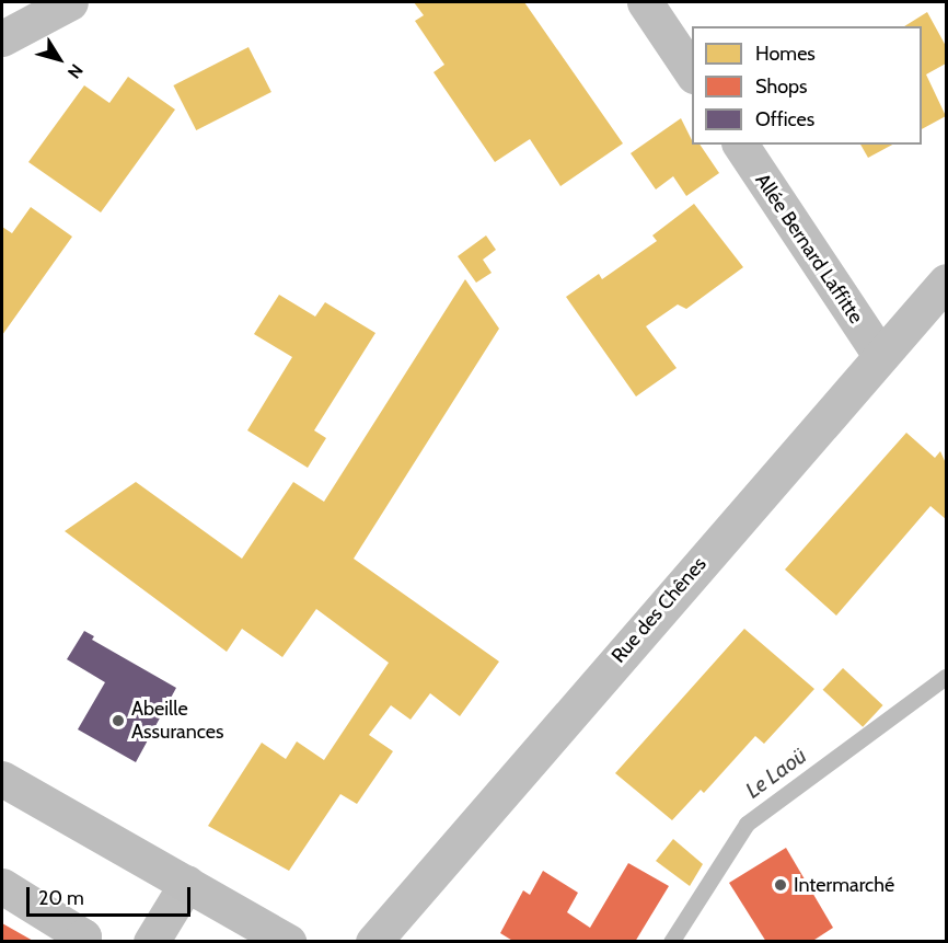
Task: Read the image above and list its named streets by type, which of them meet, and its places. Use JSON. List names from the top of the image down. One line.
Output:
{"streets":{"street":["Allée Bernard Laffitte","Rue des Chênes"]},"crossings":[["Allée Bernard Laffitte","Rue des Chênes"]],"water":["Le Laoü"],"places":["Abeille Assurances","Intermarché"],"legend":["Homes","Shops","Offices"],"scale_bar":"20 m","north":"bottom right"}
